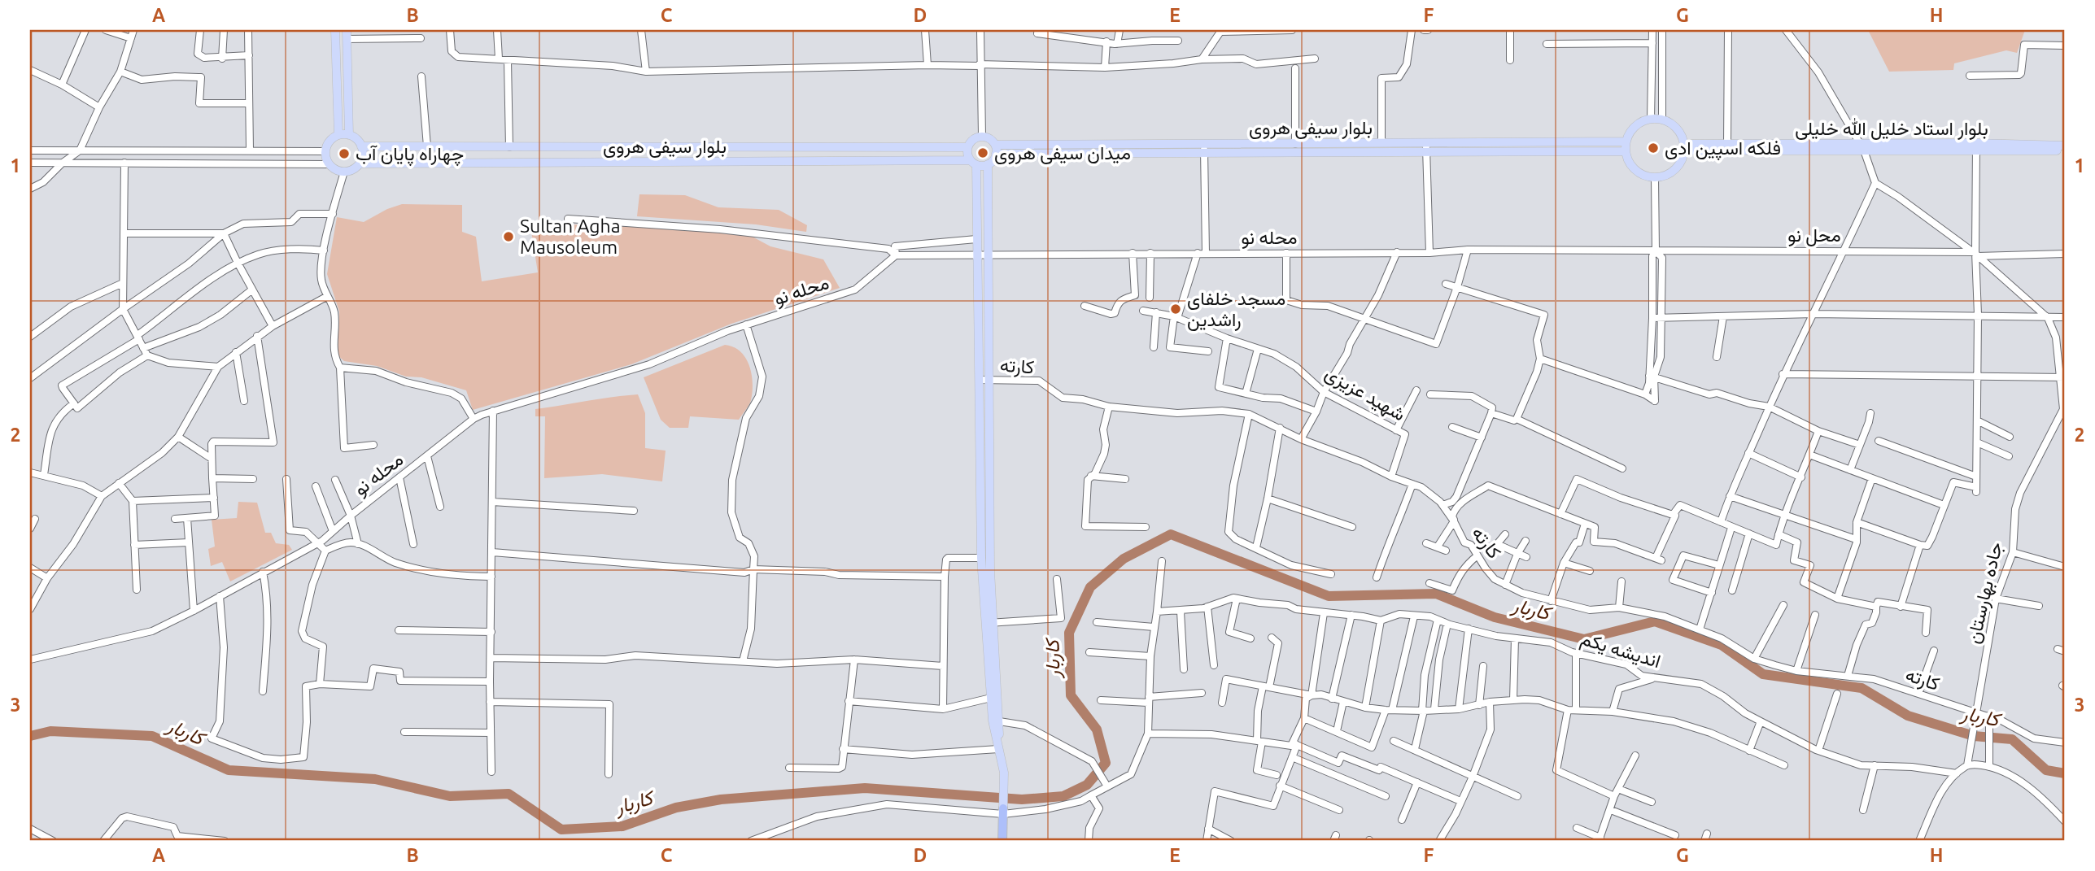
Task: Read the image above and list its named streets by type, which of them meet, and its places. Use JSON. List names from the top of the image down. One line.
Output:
{"streets":{"main road":["بلوار سیفی هروی","بلوار استاد خلیل الله خلیلی"],"street":["محل نو","محله نو","کارته","شهید عزیزی","جاده بهارستان","اندیشه یکم"]},"crossings":[["بلوار سیفی هروی","بلوار استاد خلیل الله خلیلی"],["محل نو","محله نو"],["محل نو","جاده بهارستان"],["کارته","شهید عزیزی"],["کارته","جاده بهارستان"]],"water":["کاربار"],"places":["فلکه اسپین ادی","میدان سیفی هروی","چهاراه پایان آب","Sultan Agha Mausoleum","مسجد خلفای راشدین"],"grid":{"columns":["A","B","C","D","E","F","G","H"],"rows":["1","2","3"]}}
